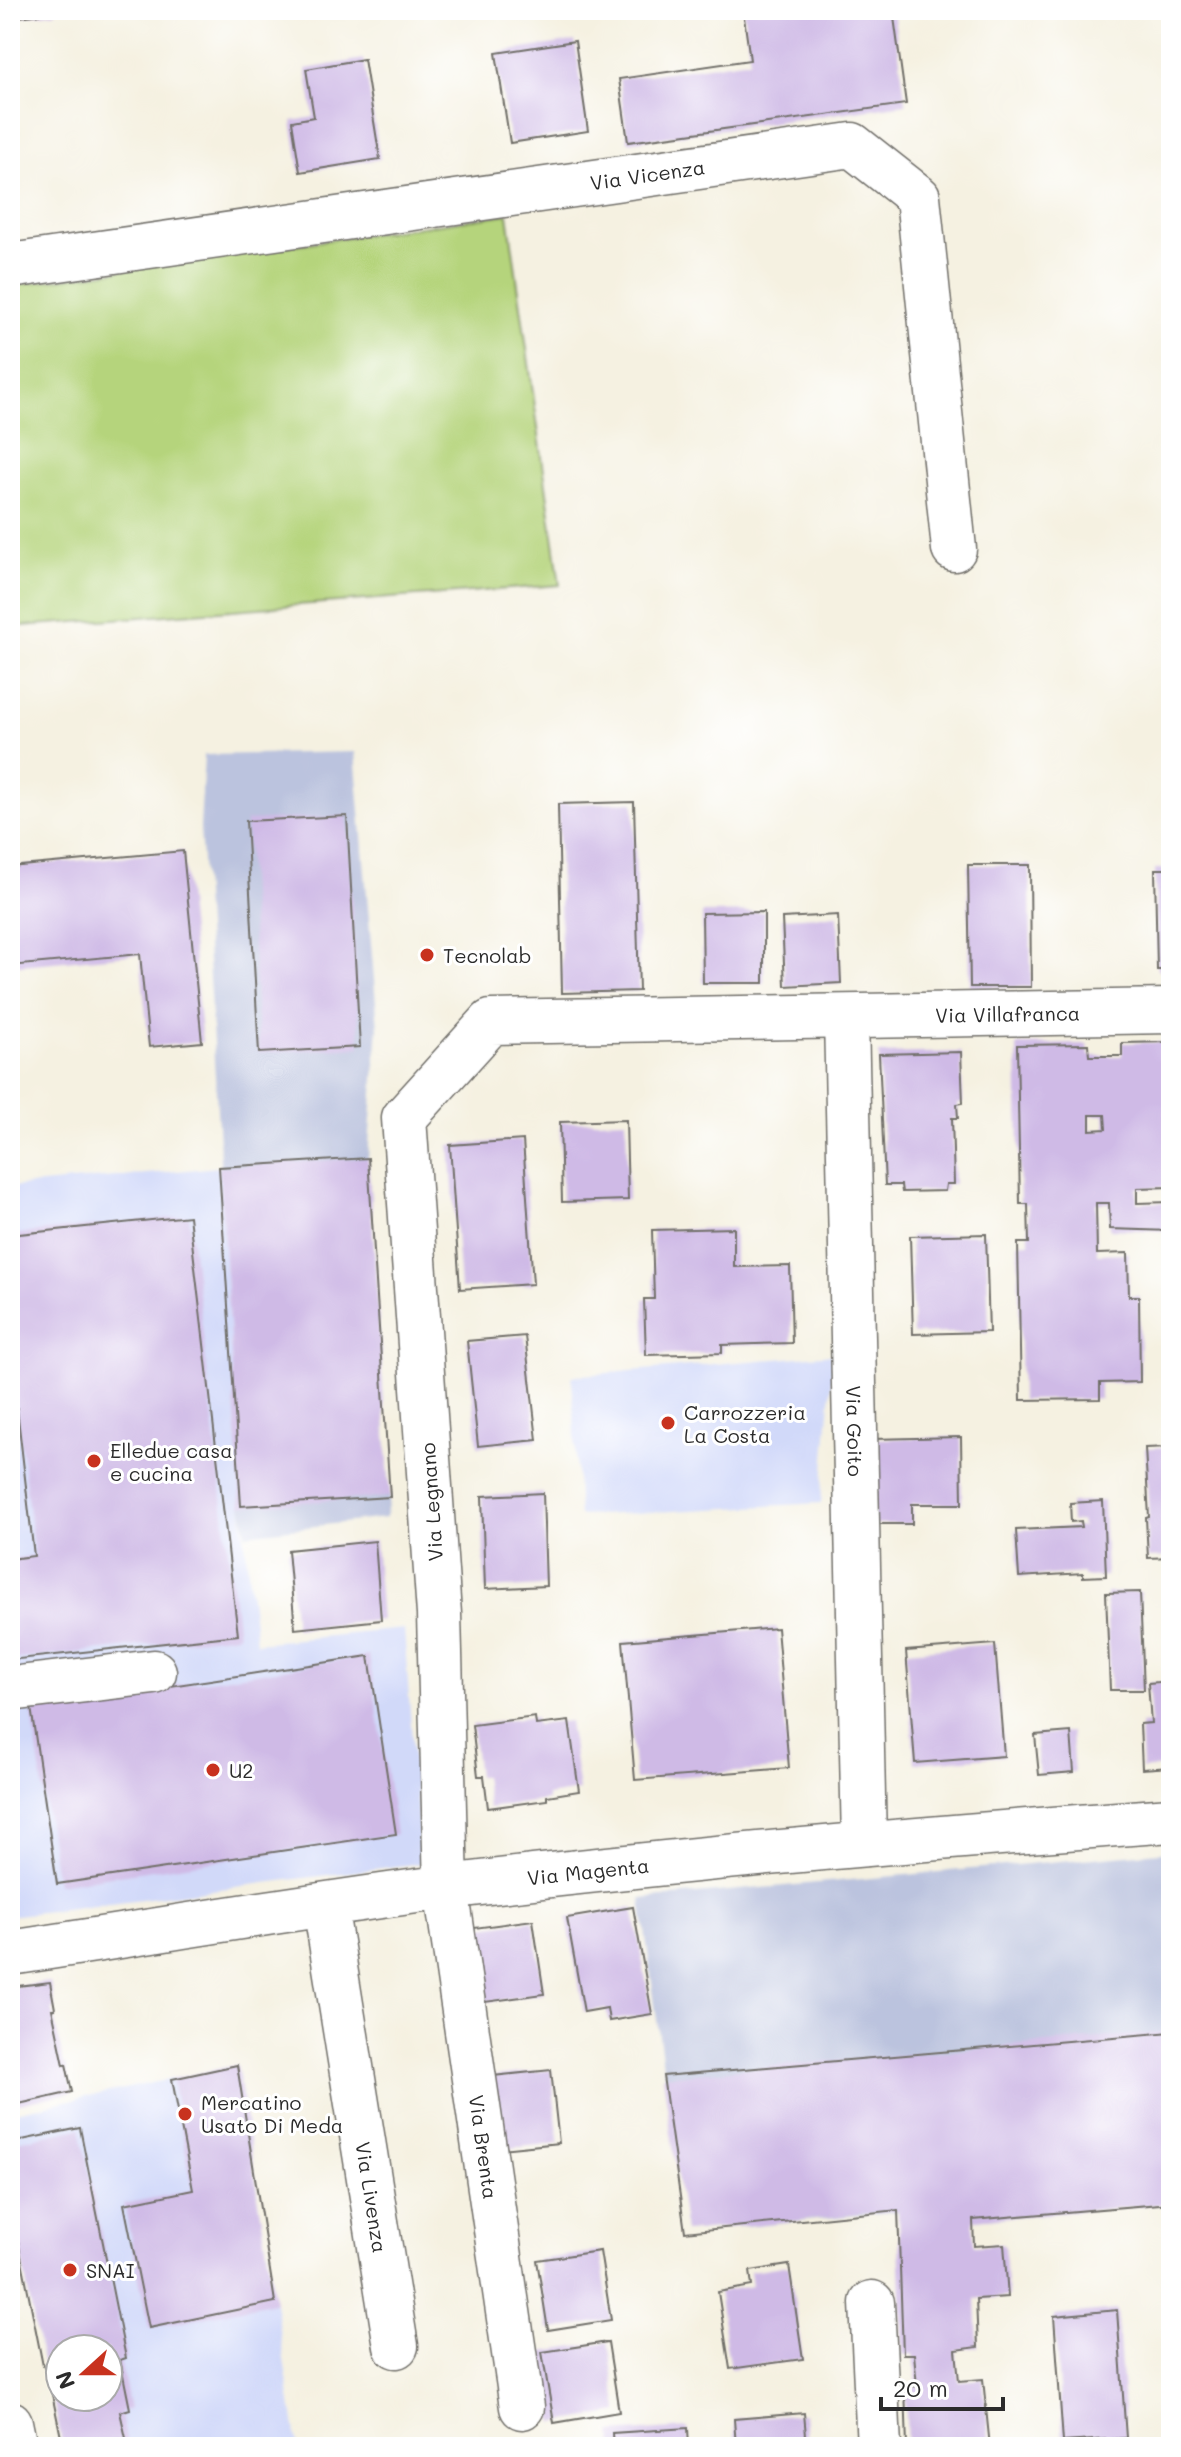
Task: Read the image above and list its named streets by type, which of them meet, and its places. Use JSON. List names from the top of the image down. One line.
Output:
{"streets":{"street":["Via Vicenza","Via Villafranca","Via Goito","Via Legnano","Via Magenta","Via Brenta","Via Livenza"]},"crossings":[["Via Villafranca","Via Goito"],["Via Villafranca","Via Legnano"],["Via Goito","Via Magenta"],["Via Legnano","Via Magenta"],["Via Legnano","Via Brenta"],["Via Magenta","Via Brenta"],["Via Magenta","Via Livenza"]],"places":["Tecnolab","Carrozzeria La Costa","Elledue casa e cucina","U2","Mercatino Usato Di Meda","SNAI"],"scale_bar":"20 m","north":"left"}
